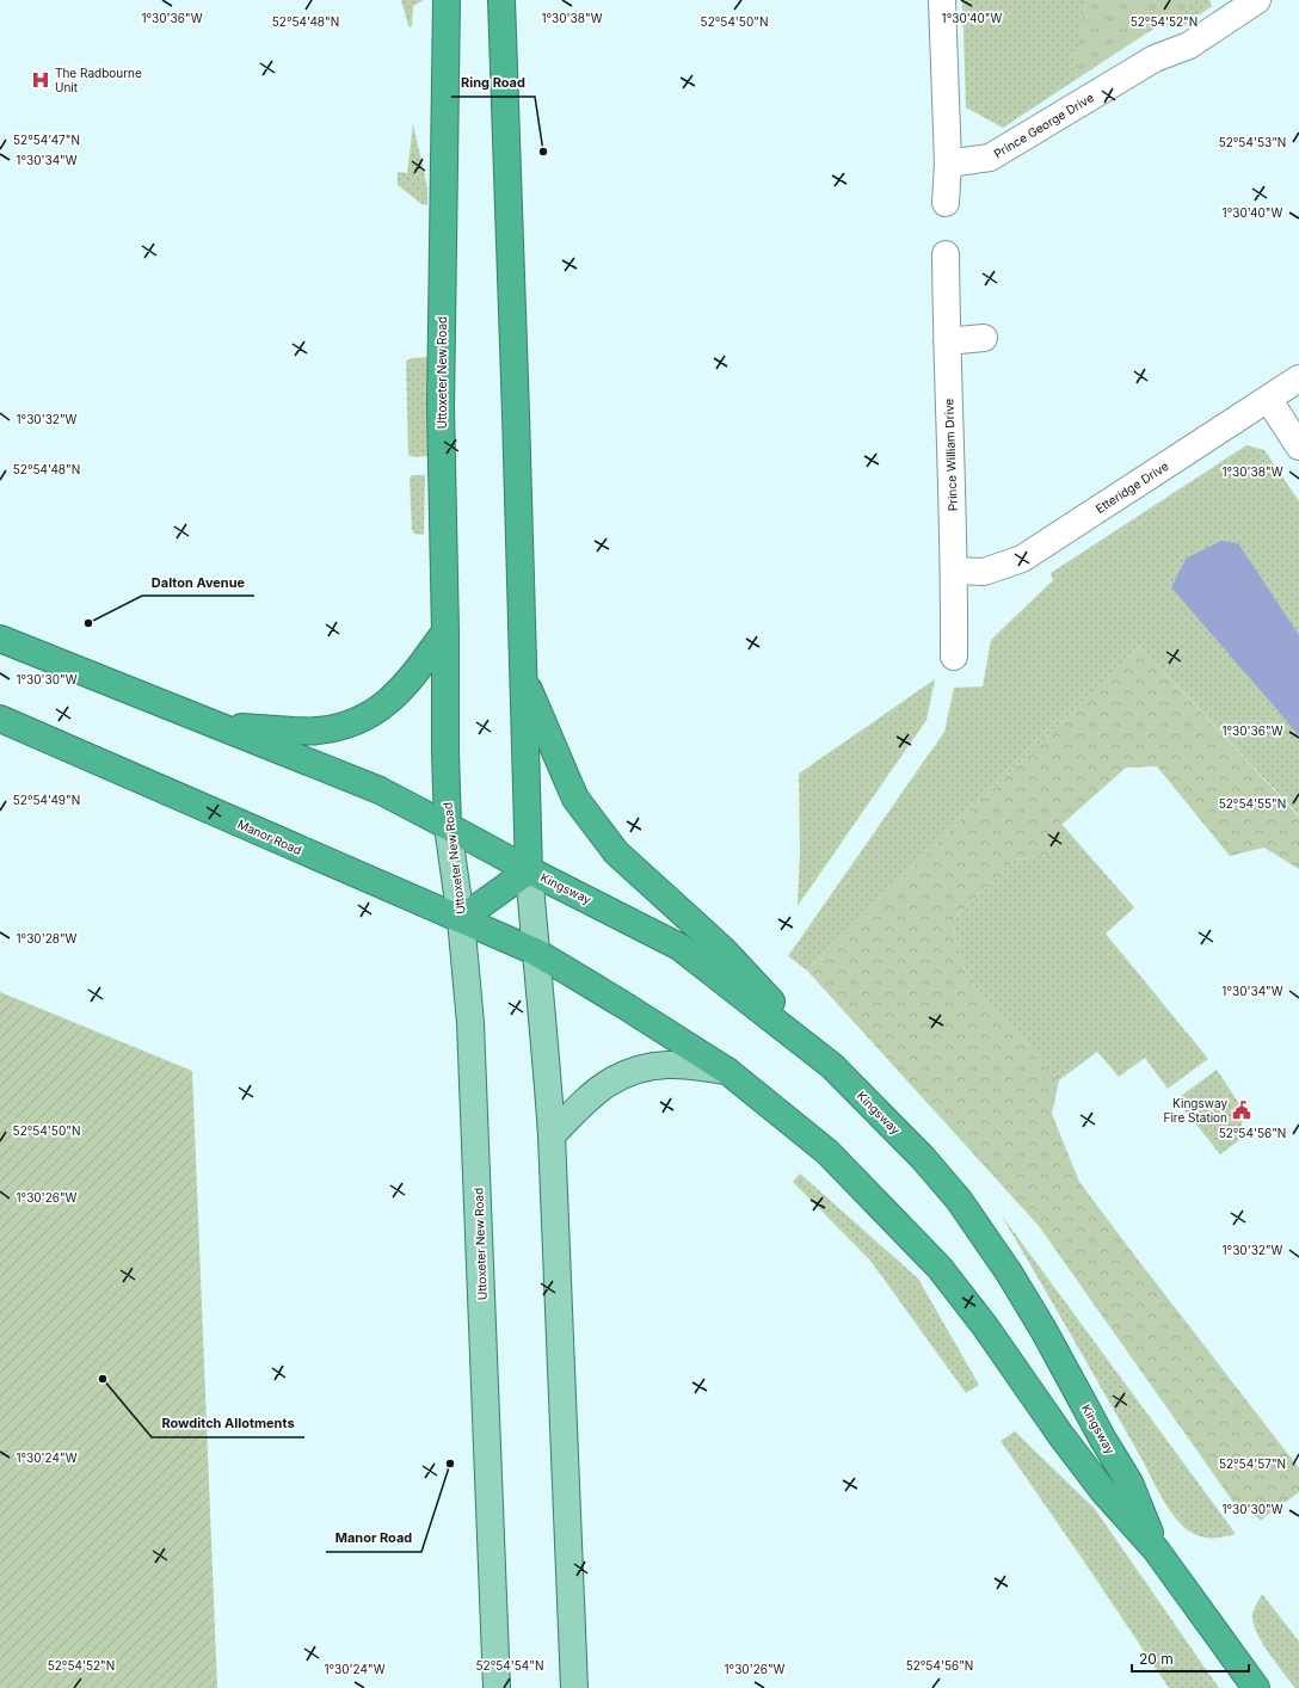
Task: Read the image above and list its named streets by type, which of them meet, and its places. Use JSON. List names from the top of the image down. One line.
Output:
{"streets":{"highway":["Uttoxeter New Road","Manor Road","Kingsway"],"street":["Prince George Drive","Prince William Drive","Etteridge Drive"]},"crossings":[["Uttoxeter New Road","Manor Road"],["Uttoxeter New Road","Kingsway"],["Prince William Drive","Etteridge Drive"],["Manor Road","Kingsway"]],"places":{"hospital":["The Radbourne Unit"],"other":["Ring Road","Dalton Avenue","Rowditch Allotments","Manor Road"],"public building":["Kingsway Fire Station"]},"scale_bar":"20 m","coordinates":["1°30'38\"W","1°30'40\"W","1°30'36\"W","52°54'50\"N","52°54'48\"N","52°54'52\"N","52°54'47\"N","52°54'53\"N","1°30'34\"W","1°30'32\"W","1°30'30\"W","52°54'49\"N","52°54'55\"N","1°30'28\"W","52°54'56\"N","1°30'26\"W","1°30'24\"W","52°54'57\"N","52°54'54\"N"]}
